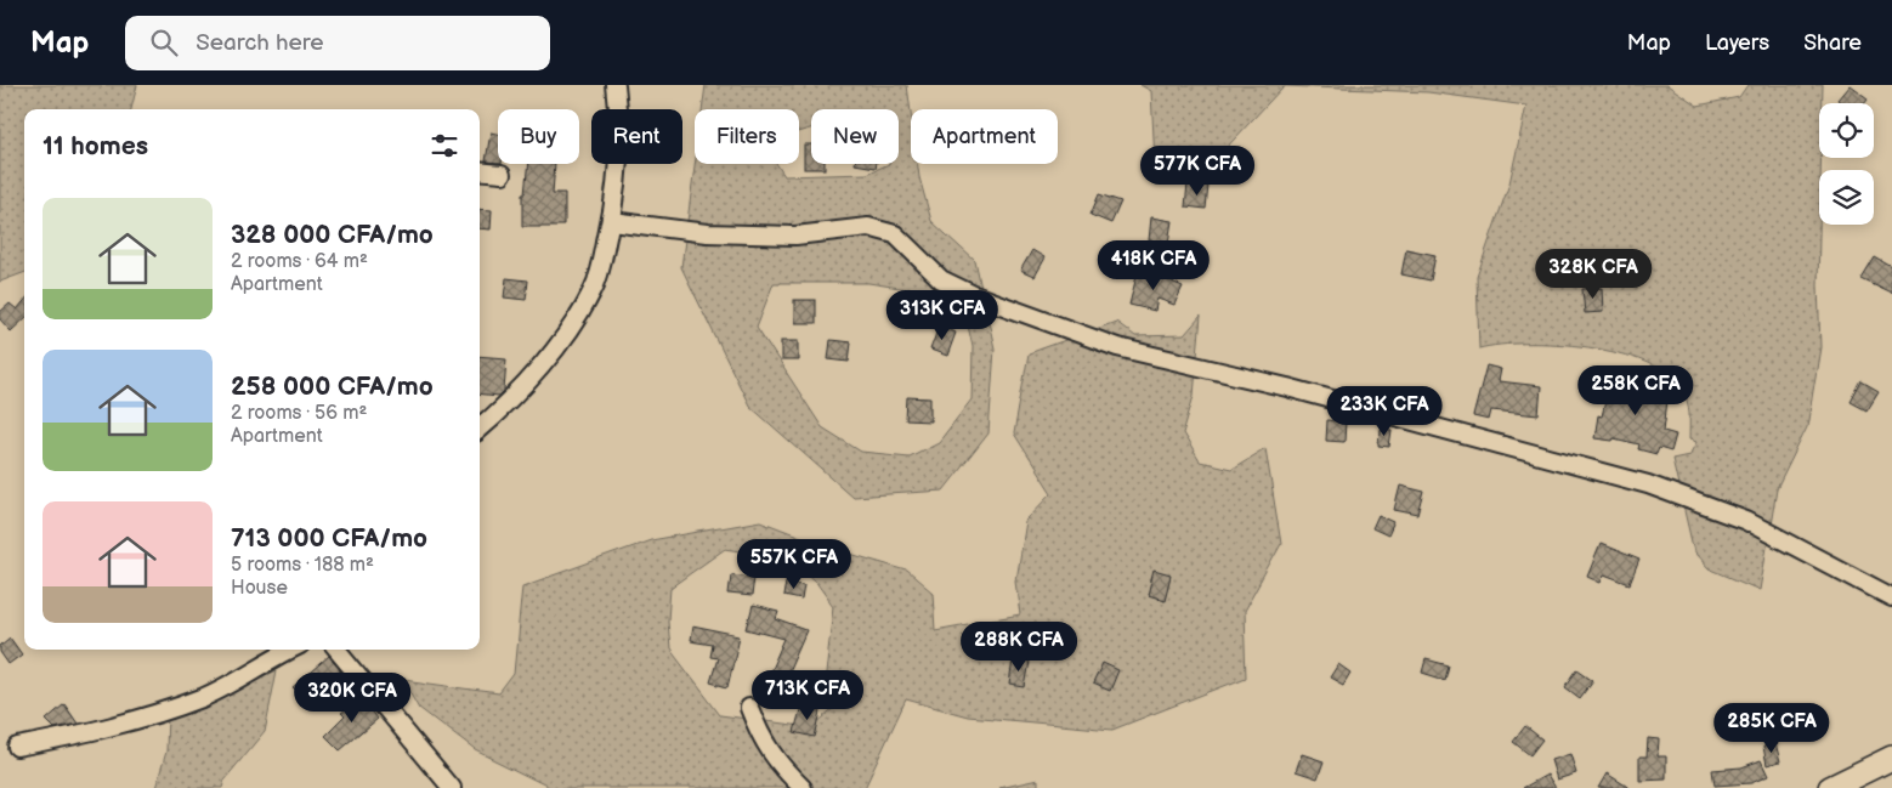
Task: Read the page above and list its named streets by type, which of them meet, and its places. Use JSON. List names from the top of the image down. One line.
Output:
{"page":{"header":"Map","search":"Search here","nav":["Map","Layers","Share"],"chip":["Buy","Rent","Filters","New","Apartment"],"heading":"11 homes","price":["577K CFA","418K CFA","328K CFA","313K CFA","258K CFA","233K CFA","557K CFA","288K CFA","713K CFA","320K CFA","285K CFA"],"list":[{"name":"328 000 CFA/mo","note":"2 rooms · 64 m² · Apartment"},{"name":"258 000 CFA/mo","note":"2 rooms · 56 m² · Apartment"},{"name":"713 000 CFA/mo","note":"5 rooms · 188 m² · House"}]}}
